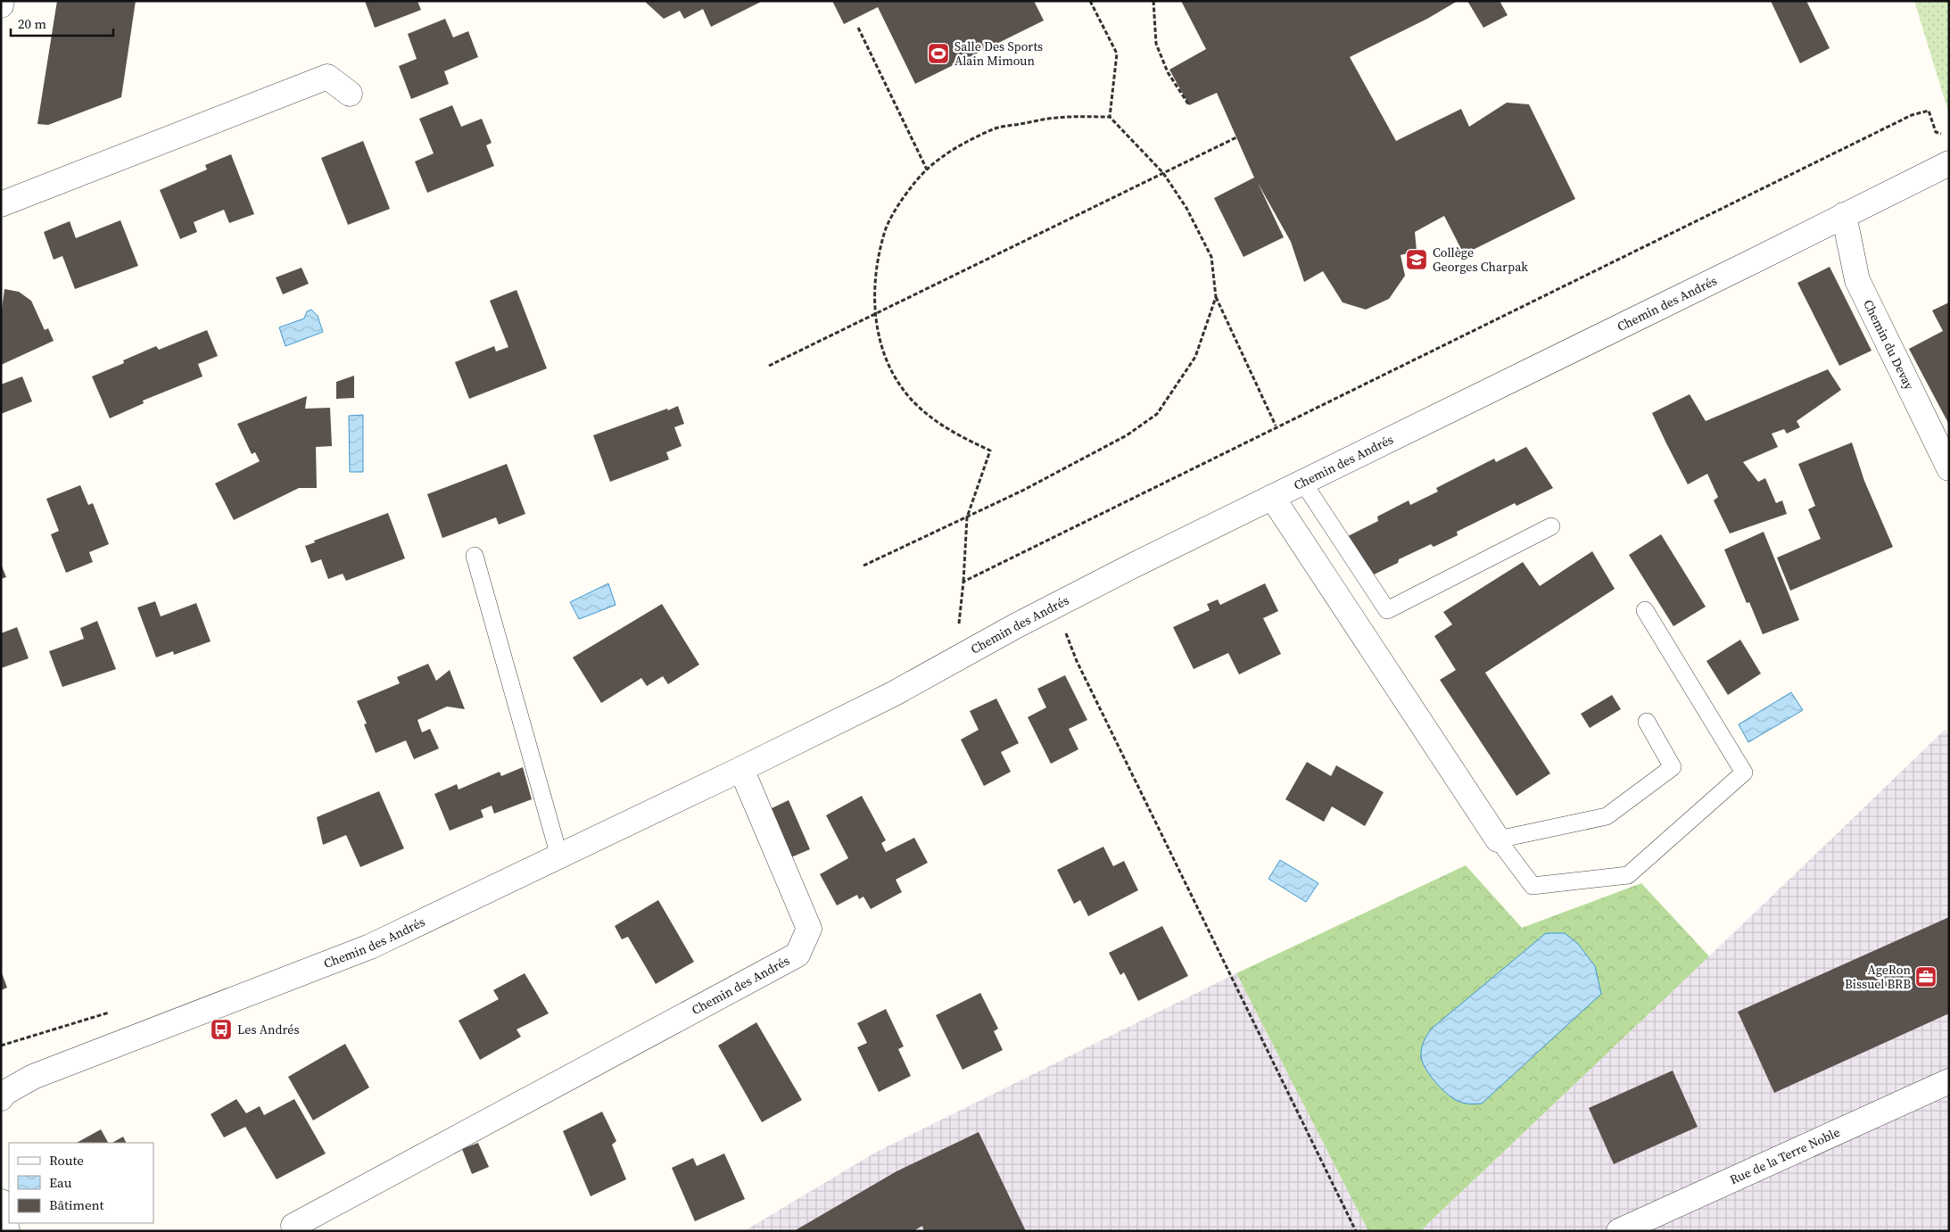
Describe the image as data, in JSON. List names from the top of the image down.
{
  "streets": {
    "street": ["Chemin des Andrés", "Chemin du Devay", "Rue de la Terre Noble"]
  },
  "crossings": [
    ["Chemin des Andrés", "Chemin du Devay"]
  ],
  "places": {
    "sports": ["Salle Des Sports Alain Mimoun"],
    "school or university": ["Collège Georges Charpak"],
    "office": ["AgeRon Bissuel BRB"],
    "bus stop": ["Les Andrés"]
  },
  "legend": ["Route", "Eau", "Bâtiment"],
  "scale_bar": "20 m"
}
